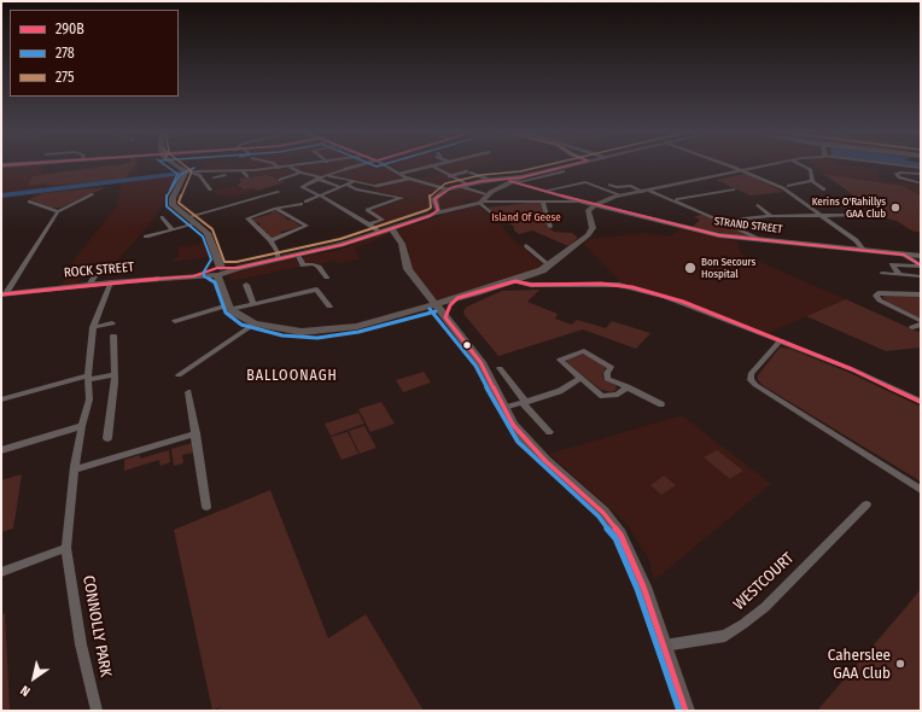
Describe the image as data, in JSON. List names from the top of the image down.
{
  "streets": {
    "main road": ["ROCK STREET"],
    "street": ["STRAND STREET", "WESTCOURT", "CONNOLLY PARK"]
  },
  "crossings": [
    ["ROCK STREET", "CONNOLLY PARK"]
  ],
  "districts": ["BALLOONAGH"],
  "parks": ["Island Of Geese"],
  "places": ["Kerins O'Rahillys GAA Club", "Bon Secours Hospital", "Caherslee GAA Club"],
  "lines": ["transit line 290B", "transit line 278", "transit line 275"],
  "legend": ["290B", "278", "275"],
  "north": "bottom left"
}
